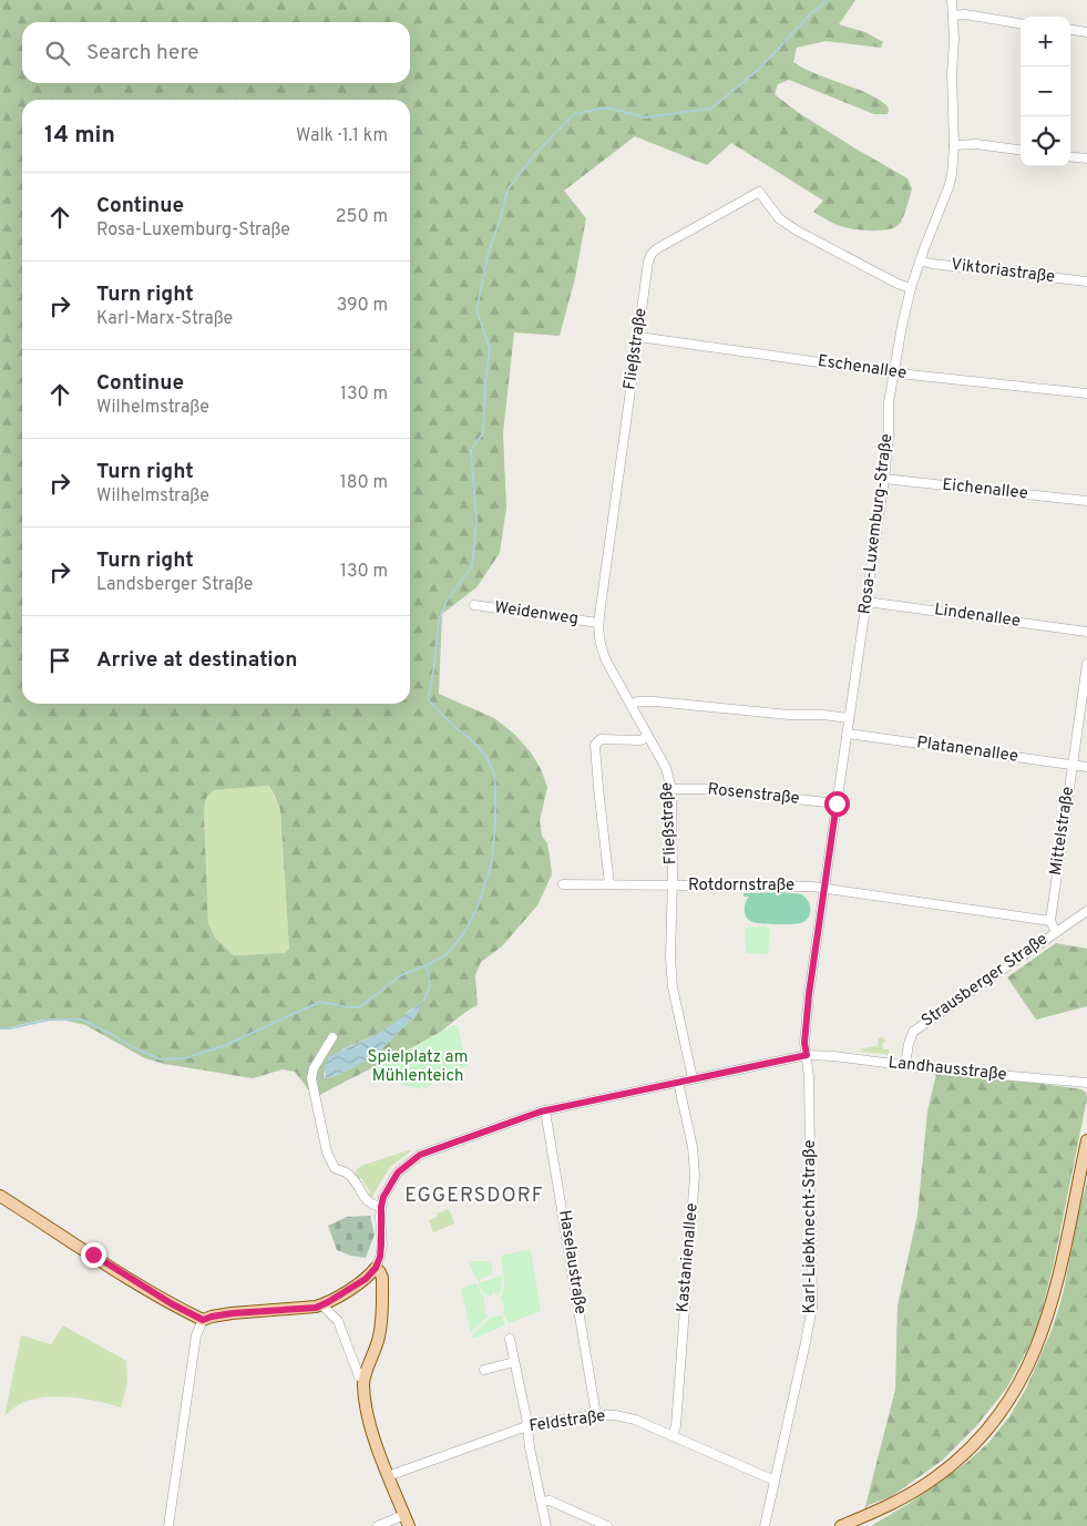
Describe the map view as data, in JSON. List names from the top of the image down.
{
  "streets": {
    "street": [
      "Viktoriastraße",
      "Fließstraße",
      "Eschenallee",
      "Eichenallee",
      "Rosa-Luxemburg-Straße",
      "Weidenweg",
      "Lindenallee",
      "Platanenallee",
      "Rosenstraße",
      "Mittelstraße",
      "Rotdornstraße",
      "Strausberger Straße",
      "Landhausstraße",
      "Karl-Liebknecht-Straße",
      "Kastanienallee",
      "Haselaustraße",
      "Feldstraße"
    ]
  },
  "crossings": [
    ["Viktoriastraße", "Rosa-Luxemburg-Straße"],
    ["Fließstraße", "Eschenallee"],
    ["Fließstraße", "Rosa-Luxemburg-Straße"],
    ["Fließstraße", "Weidenweg"],
    ["Fließstraße", "Rosenstraße"],
    ["Fließstraße", "Rotdornstraße"],
    ["Fließstraße", "Landhausstraße"],
    ["Eschenallee", "Rosa-Luxemburg-Straße"],
    ["Eichenallee", "Rosa-Luxemburg-Straße"],
    ["Rosa-Luxemburg-Straße", "Lindenallee"],
    ["Rosa-Luxemburg-Straße", "Platanenallee"],
    ["Rosa-Luxemburg-Straße", "Rosenstraße"],
    ["Rosa-Luxemburg-Straße", "Rotdornstraße"],
    ["Rosa-Luxemburg-Straße", "Landhausstraße"],
    ["Rosa-Luxemburg-Straße", "Karl-Liebknecht-Straße"],
    ["Platanenallee", "Mittelstraße"],
    ["Mittelstraße", "Rotdornstraße"],
    ["Strausberger Straße", "Landhausstraße"],
    ["Landhausstraße", "Karl-Liebknecht-Straße"],
    ["Landhausstraße", "Kastanienallee"],
    ["Landhausstraße", "Haselaustraße"],
    ["Karl-Liebknecht-Straße", "Feldstraße"],
    ["Kastanienallee", "Feldstraße"],
    ["Haselaustraße", "Feldstraße"]
  ],
  "districts": ["EGGERSDORF"],
  "parks": ["Spielplatz am Mühlenteich"],
  "page": {
    "map_buttons": ["+", "−"],
    "search": "Search here",
    "heading": ["14 min", "Walk · 1.1 km"],
    "list": [
      ["Continue", "Rosa-Luxemburg-Straße", "250 m"],
      ["Turn right", "Karl-Marx-Straße", "390 m"],
      ["Continue", "Wilhelmstraße", "130 m"],
      ["Turn right", "Wilhelmstraße", "180 m"],
      ["Turn right", "Landsberger Straße", "130 m"],
      "Arrive at destination"
    ]
  }
}
